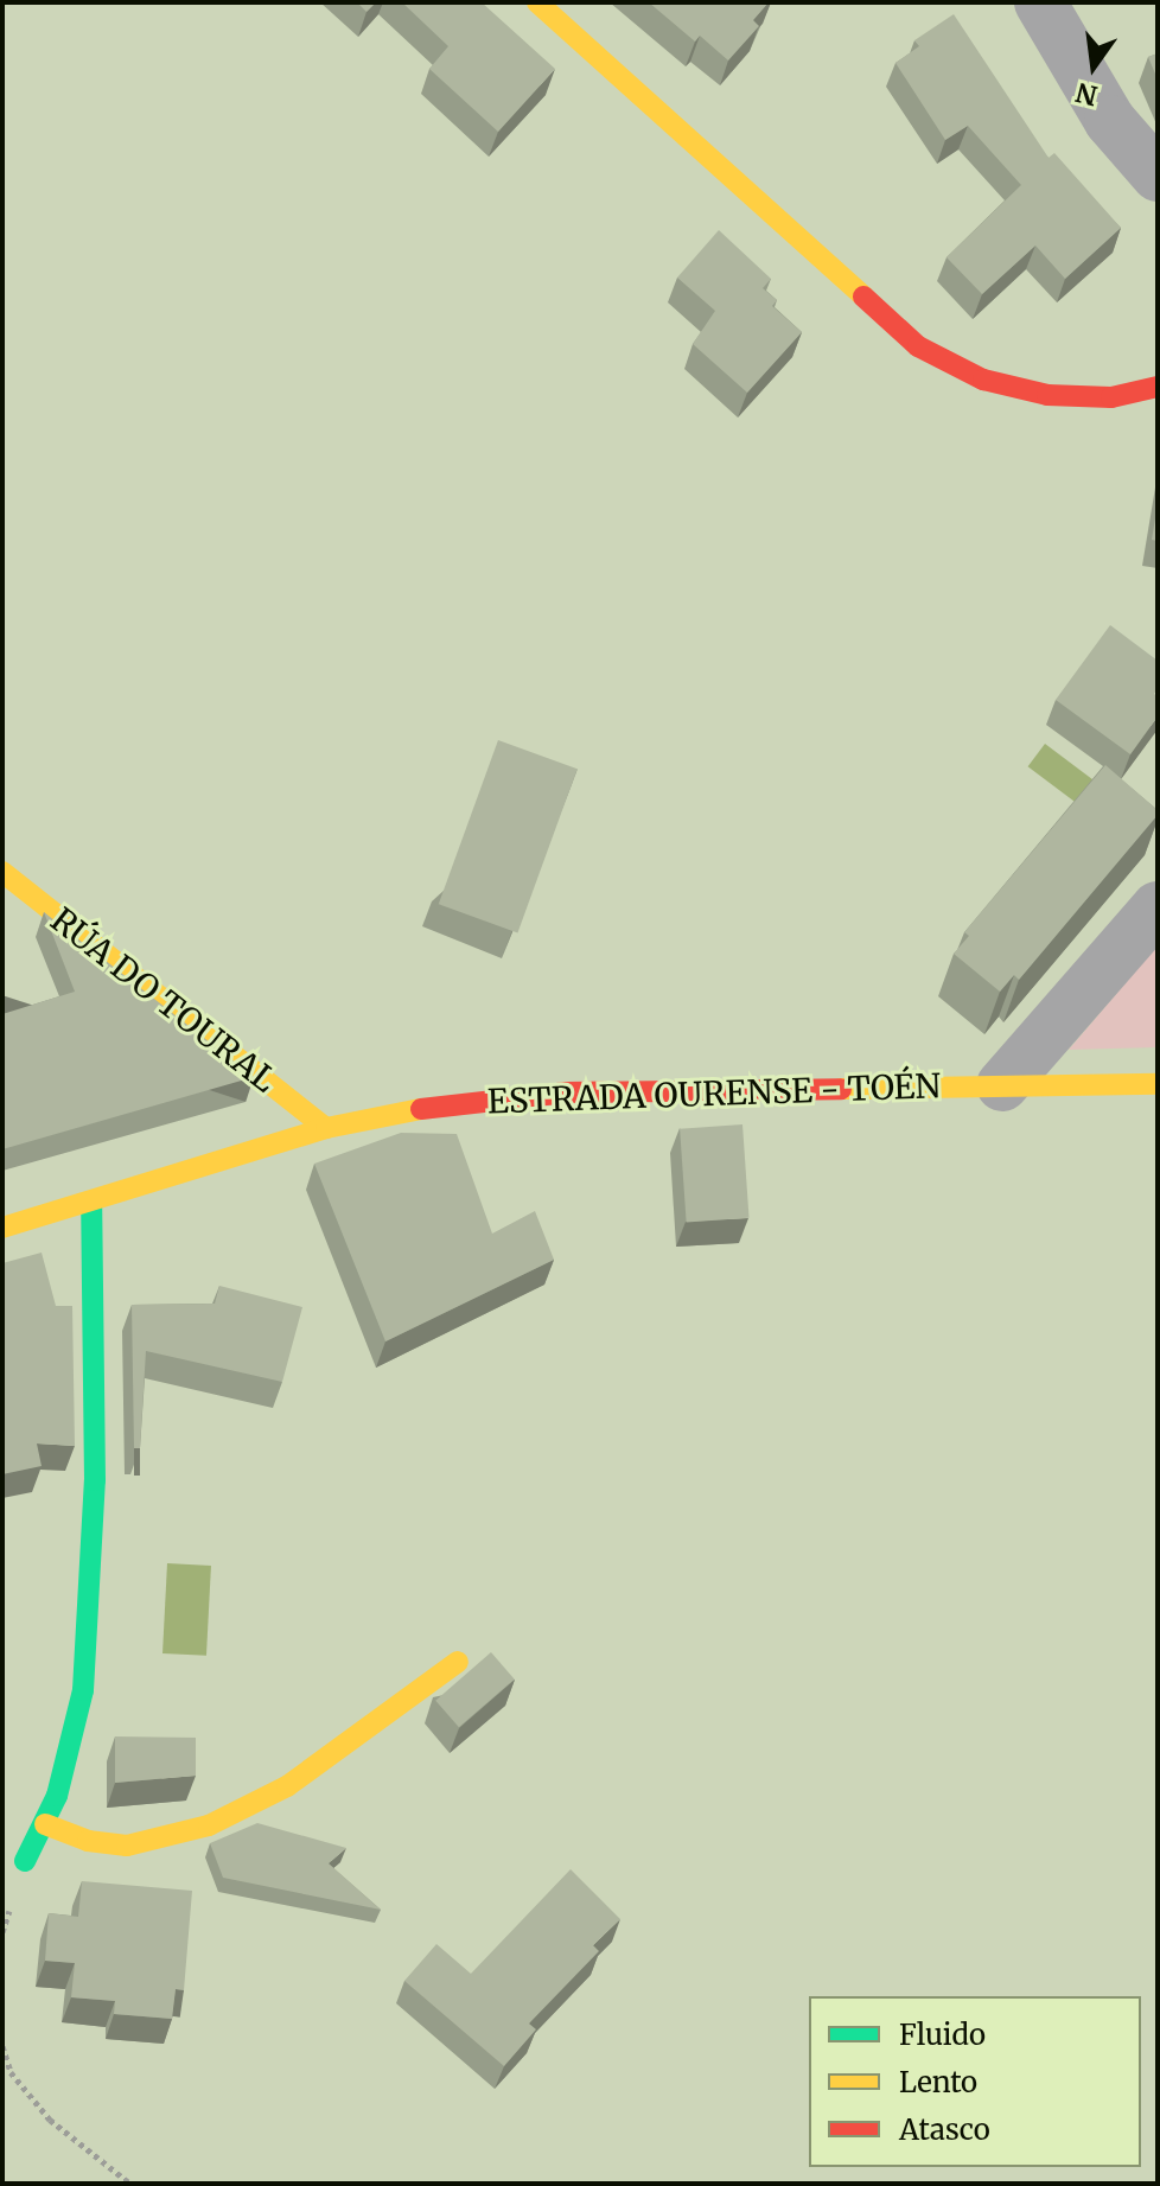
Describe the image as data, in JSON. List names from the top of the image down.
{
  "streets": {
    "street": ["RÚA DO TOURAL", "ESTRADA OURENSE - TOÉN"]
  },
  "crossings": [
    ["RÚA DO TOURAL", "ESTRADA OURENSE - TOÉN"]
  ],
  "legend": ["Fluido", "Lento", "Atasco"],
  "north": "bottom"
}
